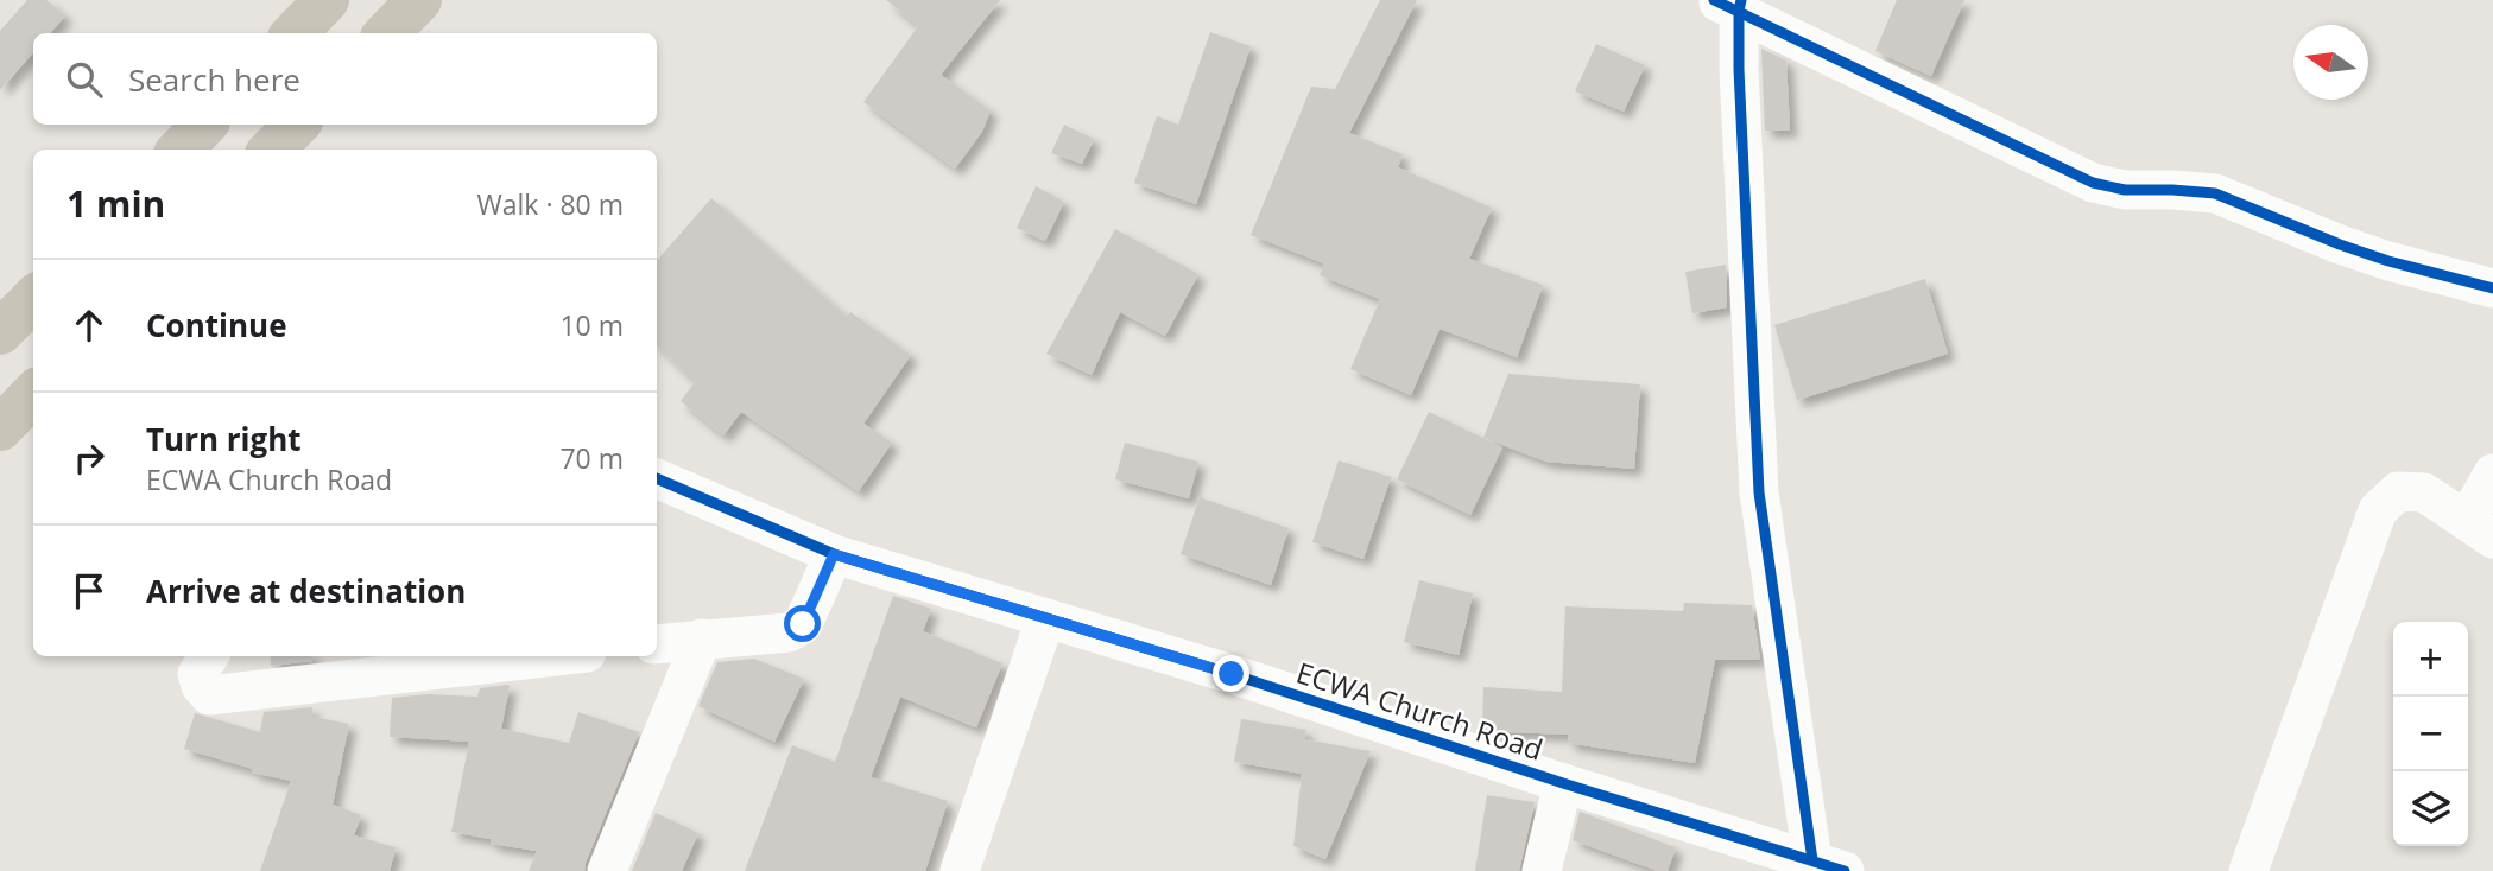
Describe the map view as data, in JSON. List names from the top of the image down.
{
  "streets": {
    "street": ["ECWA Church Road"]
  },
  "north": "left",
  "page": {
    "search": "Search here",
    "heading": ["1 min", "Walk · 80 m"],
    "list": [
      ["Continue", "10 m"],
      ["Turn right", "ECWA Church Road", "70 m"],
      "Arrive at destination"
    ],
    "map_buttons": ["+", "−"]
  }
}
